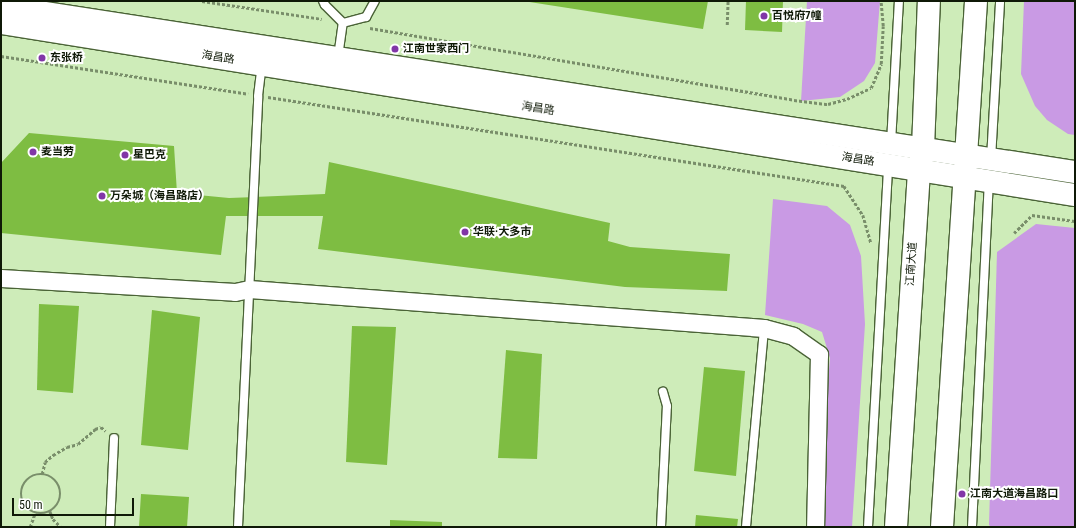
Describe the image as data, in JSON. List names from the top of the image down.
{
  "streets": {
    "main road": ["海昌路", "江南大道"]
  },
  "crossings": [
    ["海昌路", "江南大道"]
  ],
  "places": [
    "百悦府7幢",
    "江南世家西门",
    "东张桥",
    "麦当劳",
    "星巴克",
    "万朵城（海昌路店）",
    "华联·大多市",
    "江南大道海昌路口"
  ],
  "scale_bar": "50 m"
}
